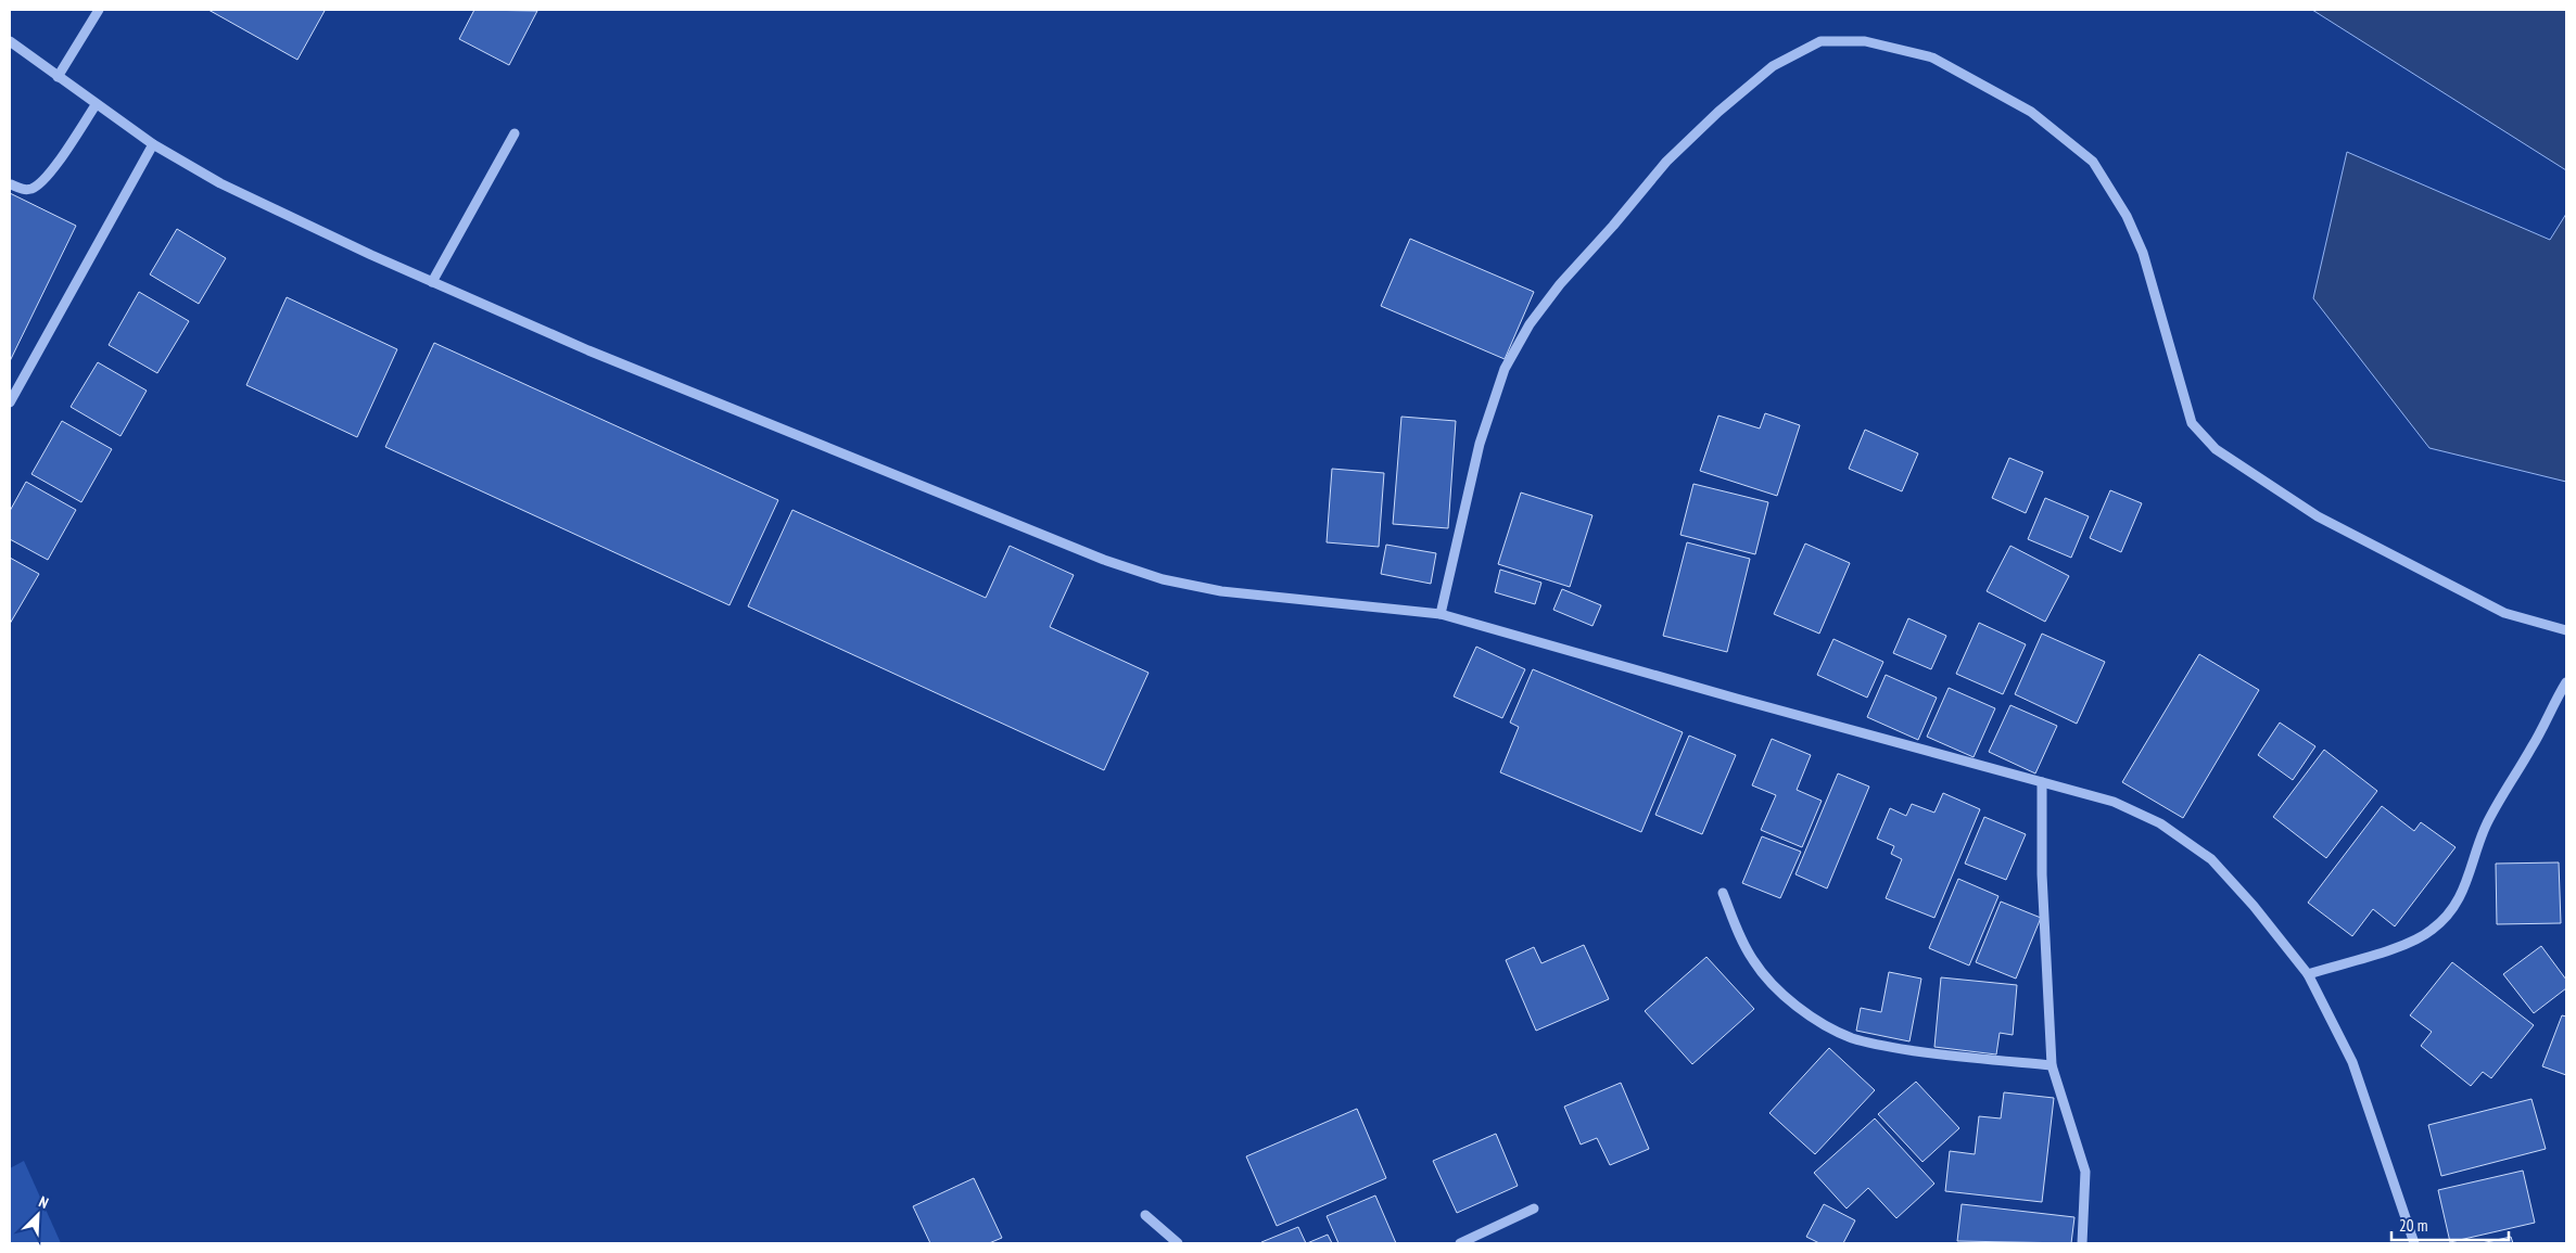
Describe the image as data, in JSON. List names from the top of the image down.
{
  "scale_bar": "20 m",
  "north": "top right"
}
